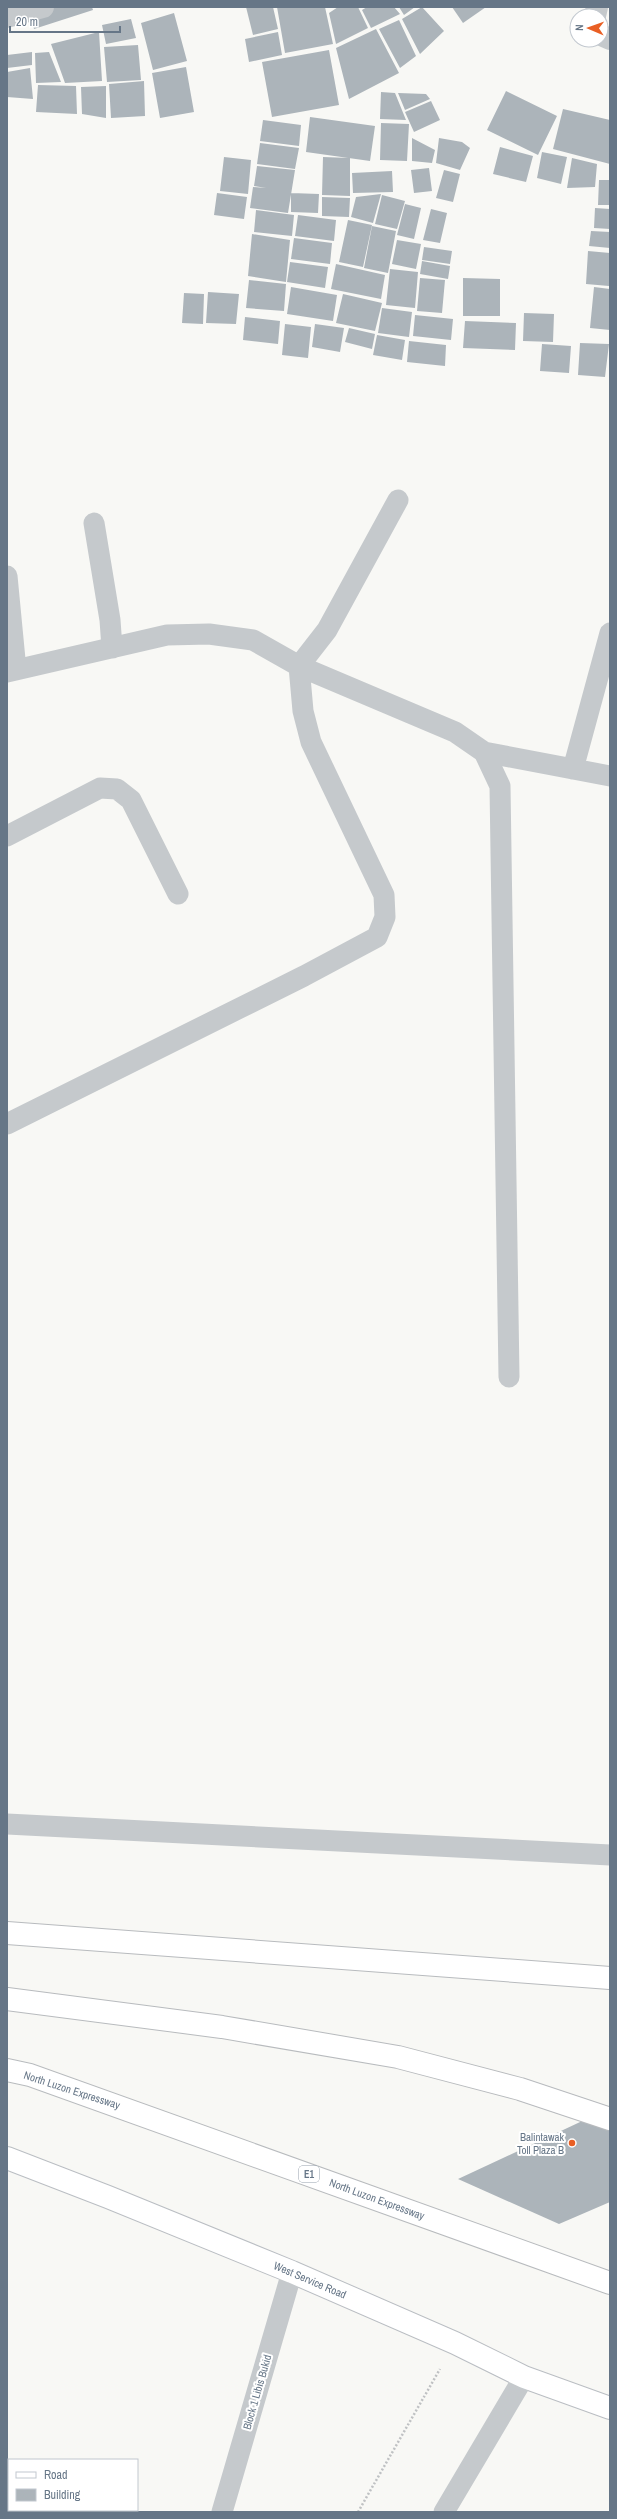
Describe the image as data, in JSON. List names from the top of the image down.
{
  "streets": {
    "main road": ["North Luzon Expressway", "E1", "West Service Road"],
    "lane": ["Block 1 Libis Bukid"]
  },
  "crossings": [
    ["West Service Road", "Block 1 Libis Bukid"]
  ],
  "places": ["Balintawak Toll Plaza B"],
  "legend": ["Road", "Building"],
  "scale_bar": "20 m",
  "north": "left"
}
